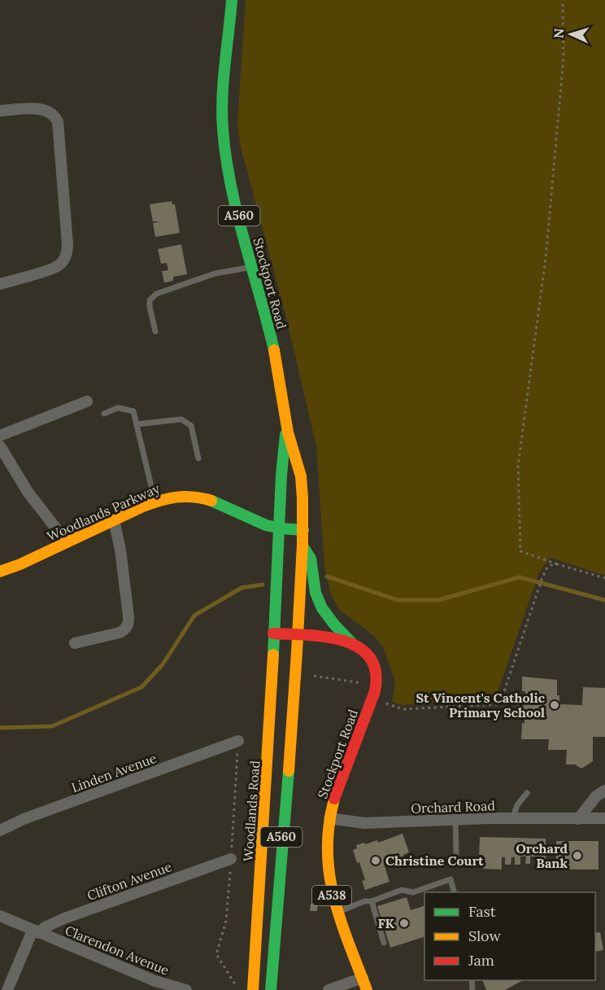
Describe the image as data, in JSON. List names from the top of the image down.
{
  "streets": {
    "main road": [
      "A560",
      "Stockport Road",
      "Woodlands Parkway",
      "Woodlands Road",
      "A538"
    ],
    "street": [
      "Linden Avenue",
      "Orchard Road",
      "Clifton Avenue",
      "Clarendon Avenue"
    ]
  },
  "crossings": [
    ["A560", "Stockport Road"],
    ["Stockport Road", "Woodlands Parkway"],
    ["Stockport Road", "Orchard Road"],
    ["Stockport Road", "Woodlands Road"],
    ["Clifton Avenue", "Clarendon Avenue"]
  ],
  "places": [
    "St Vincent's Catholic Primary School",
    "Orchard Bank",
    "Christine Court",
    "FK"
  ],
  "legend": ["Fast", "Slow", "Jam"],
  "north": "left"
}
